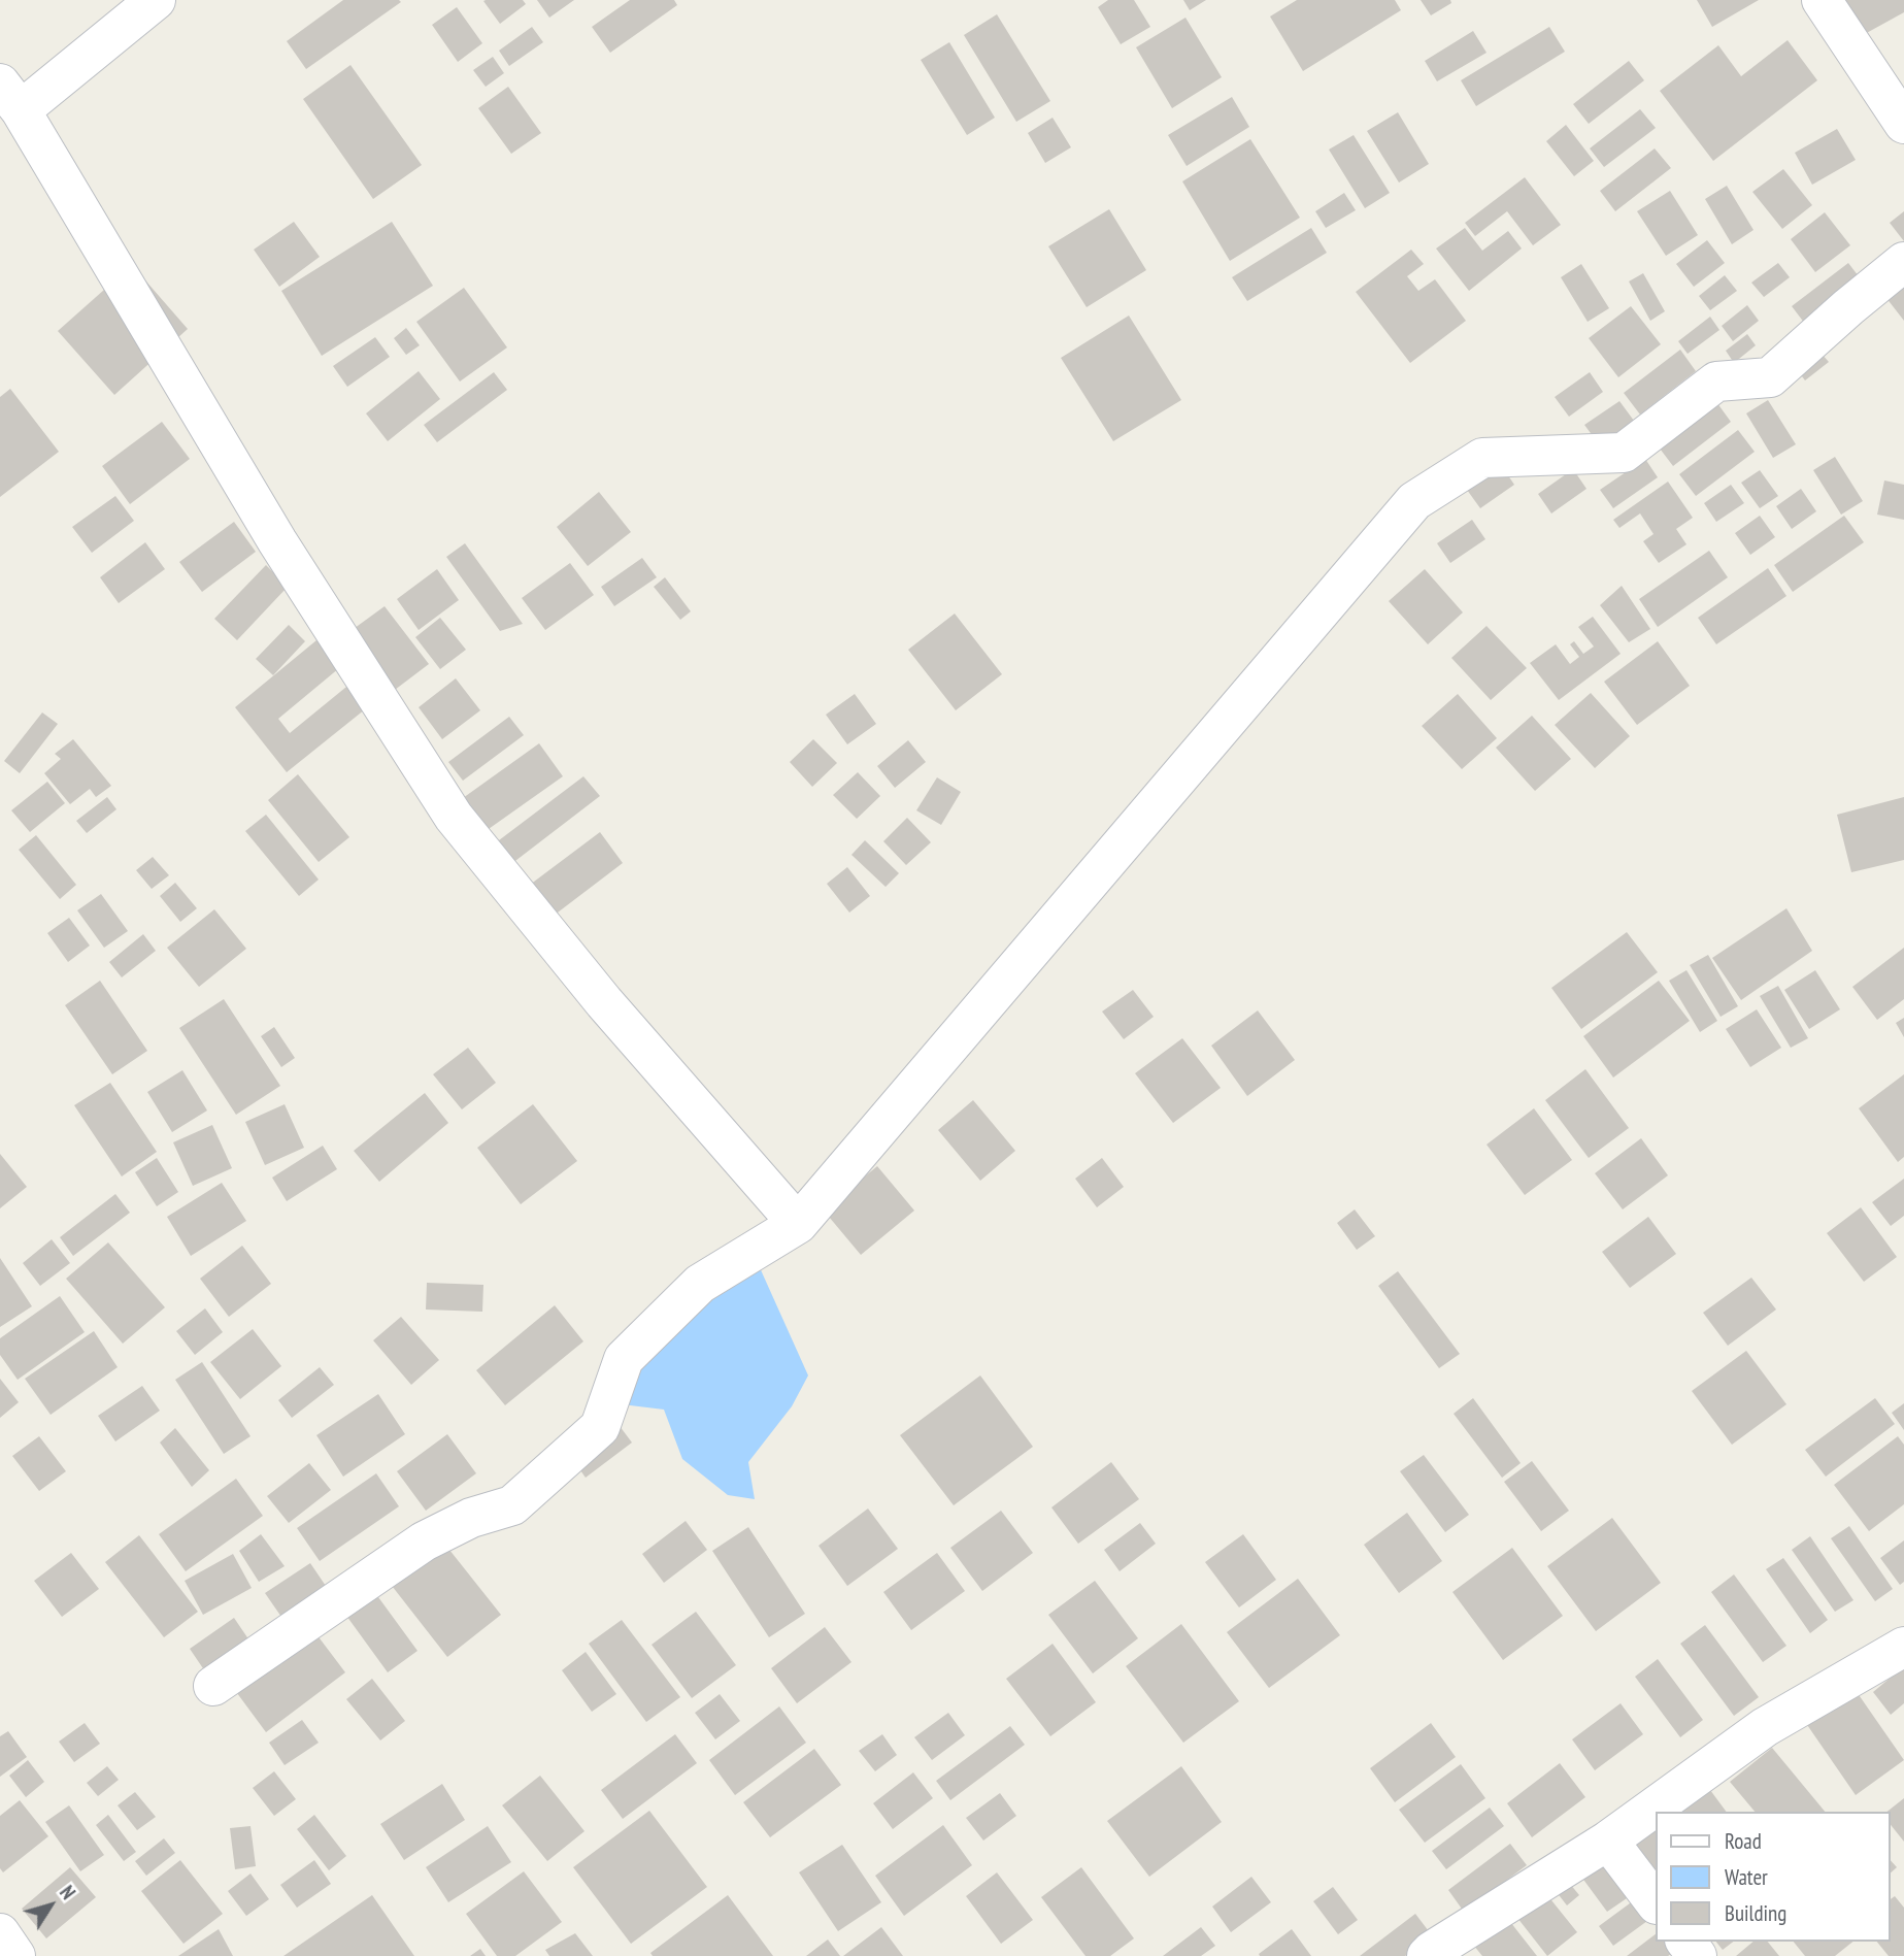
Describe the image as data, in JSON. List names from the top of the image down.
{
  "legend": ["Road", "Water", "Building"],
  "north": "top right"
}
